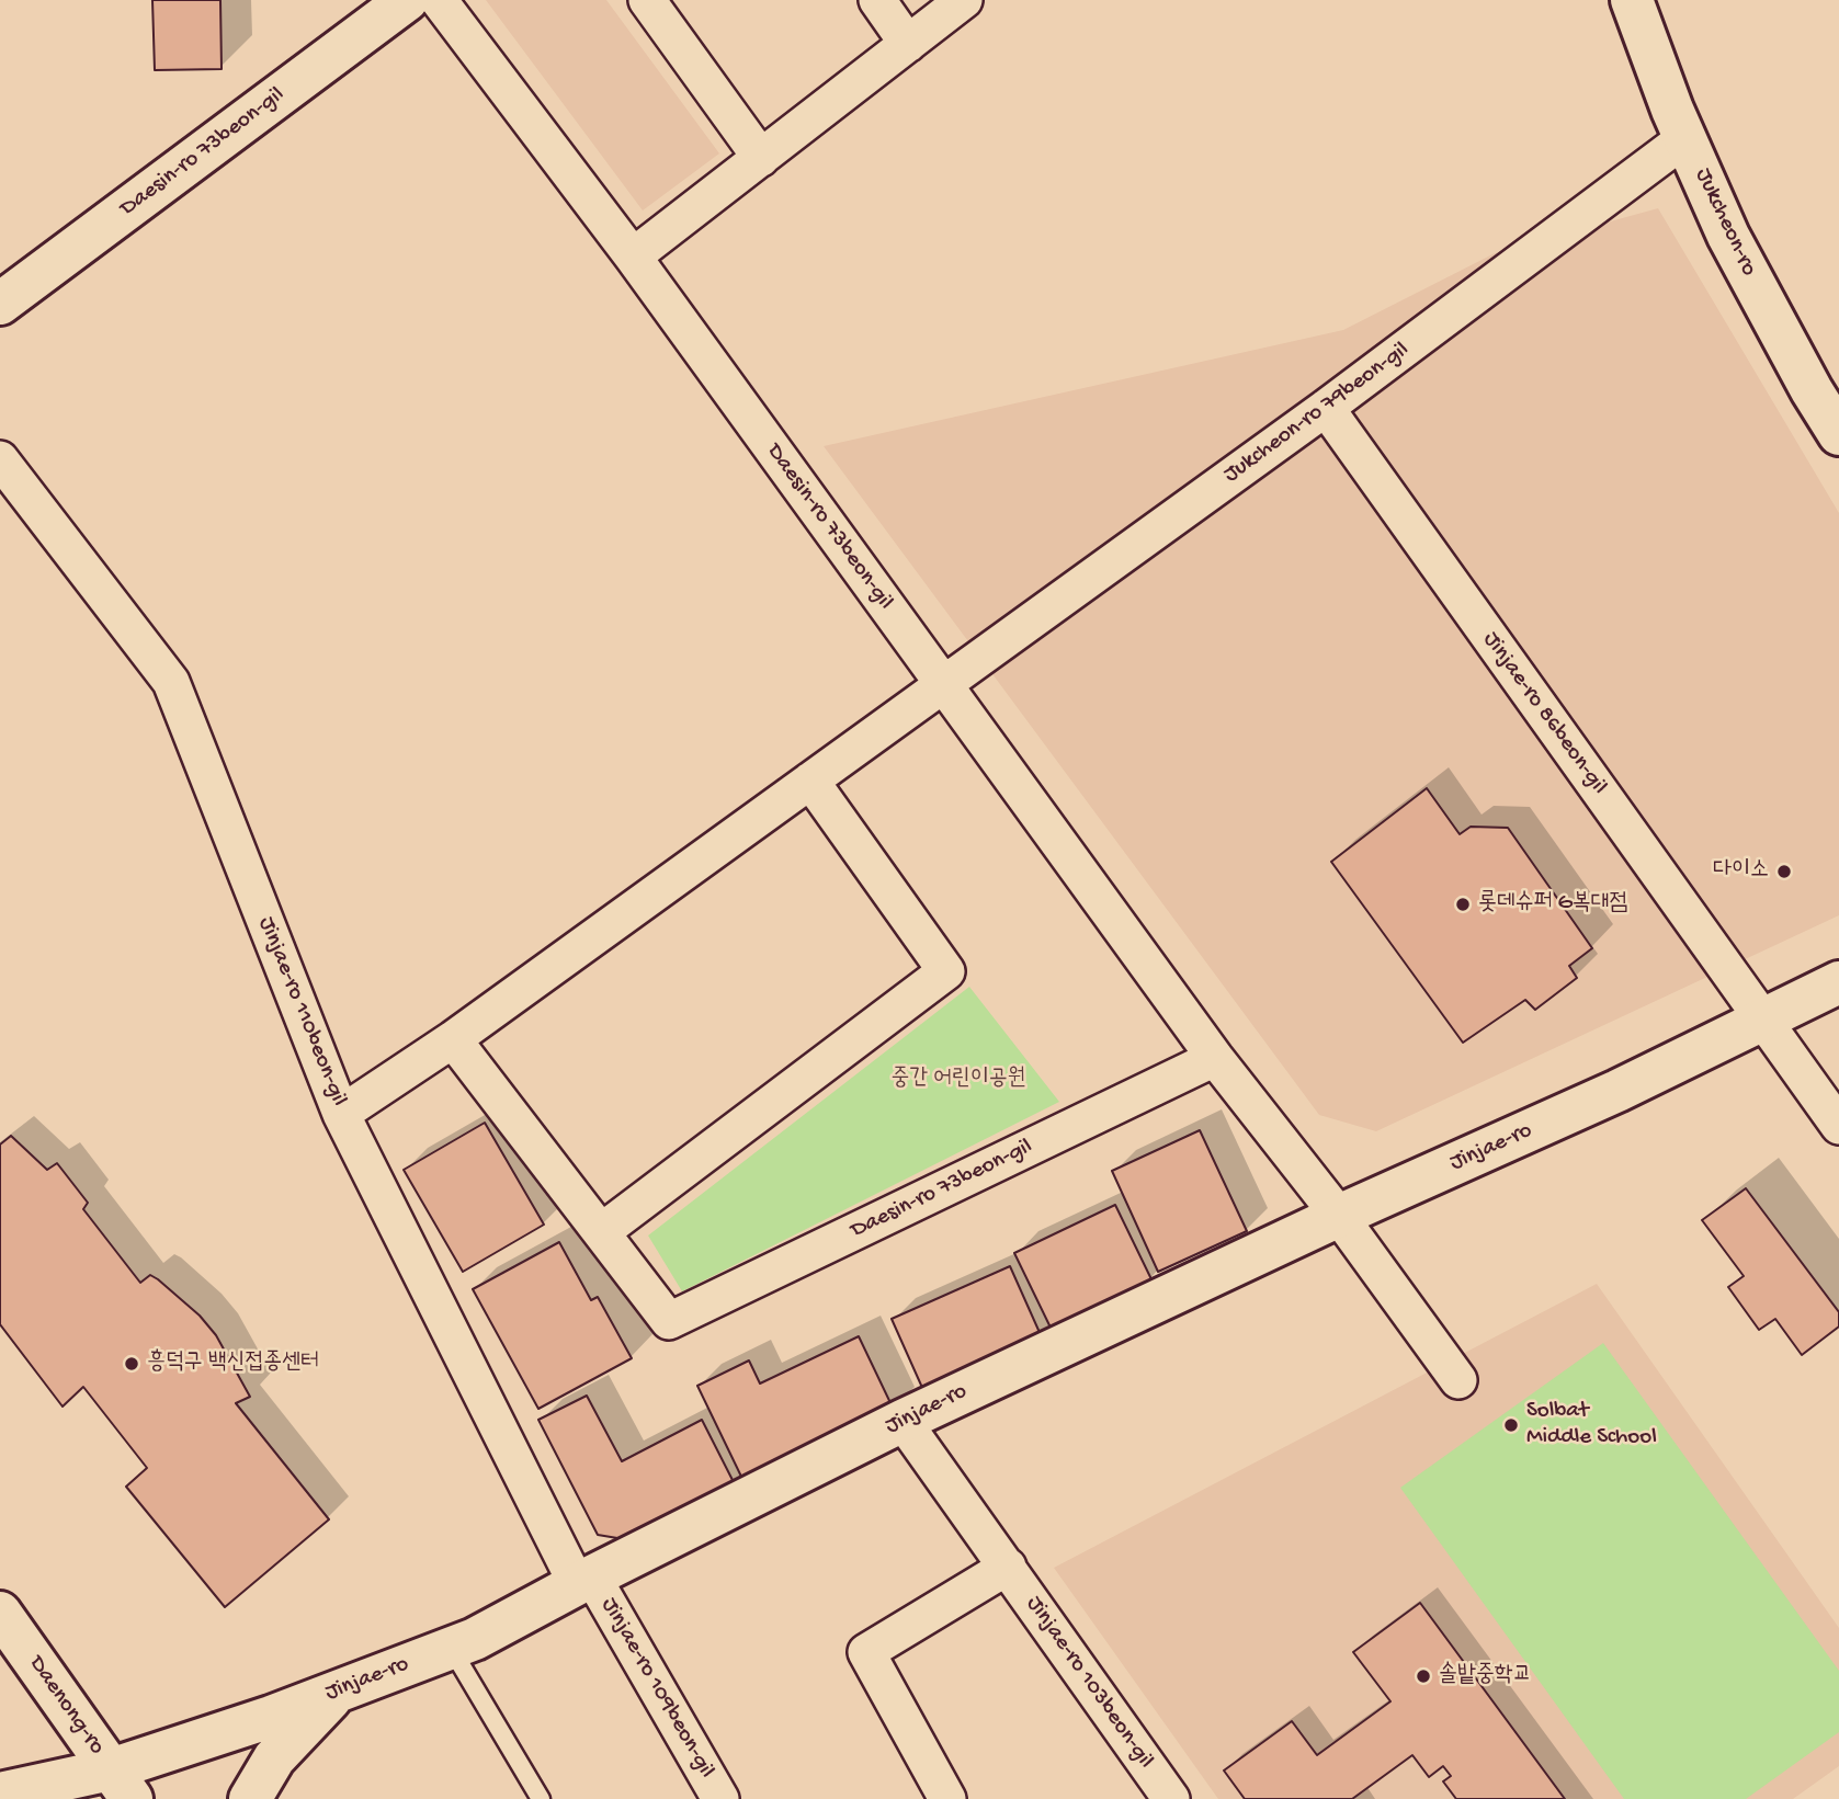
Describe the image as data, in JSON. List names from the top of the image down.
{
  "streets": {
    "street": [
      "Daesin-ro 73beon-gil",
      "Jukcheon-ro",
      "Jukcheon-ro 79beon-gil",
      "Jinjae-ro 86beon-gil",
      "Jinjae-ro 110beon-gil",
      "Jinjae-ro",
      "Jinjae-ro 103beon-gil",
      "Jinjae-ro 109beon-gil",
      "Daenong-ro"
    ]
  },
  "crossings": [
    ["Daesin-ro 73beon-gil", "Jukcheon-ro 79beon-gil"],
    ["Daesin-ro 73beon-gil", "Jinjae-ro"],
    ["Jukcheon-ro", "Jukcheon-ro 79beon-gil"],
    ["Jukcheon-ro 79beon-gil", "Jinjae-ro 86beon-gil"],
    ["Jinjae-ro 86beon-gil", "Jinjae-ro"],
    ["Jinjae-ro 110beon-gil", "Jinjae-ro"],
    ["Jinjae-ro 110beon-gil", "Jinjae-ro 109beon-gil"],
    ["Jinjae-ro", "Jinjae-ro 103beon-gil"],
    ["Jinjae-ro", "Jinjae-ro 109beon-gil"],
    ["Jinjae-ro", "Daenong-ro"]
  ],
  "parks": ["중간 어린이공원"],
  "places": [
    "다이소",
    "롯데슈퍼 G복대점",
    "흥덕구 백신접종센터",
    "Solbat Middle School",
    "솔밭중학교"
  ]
}
